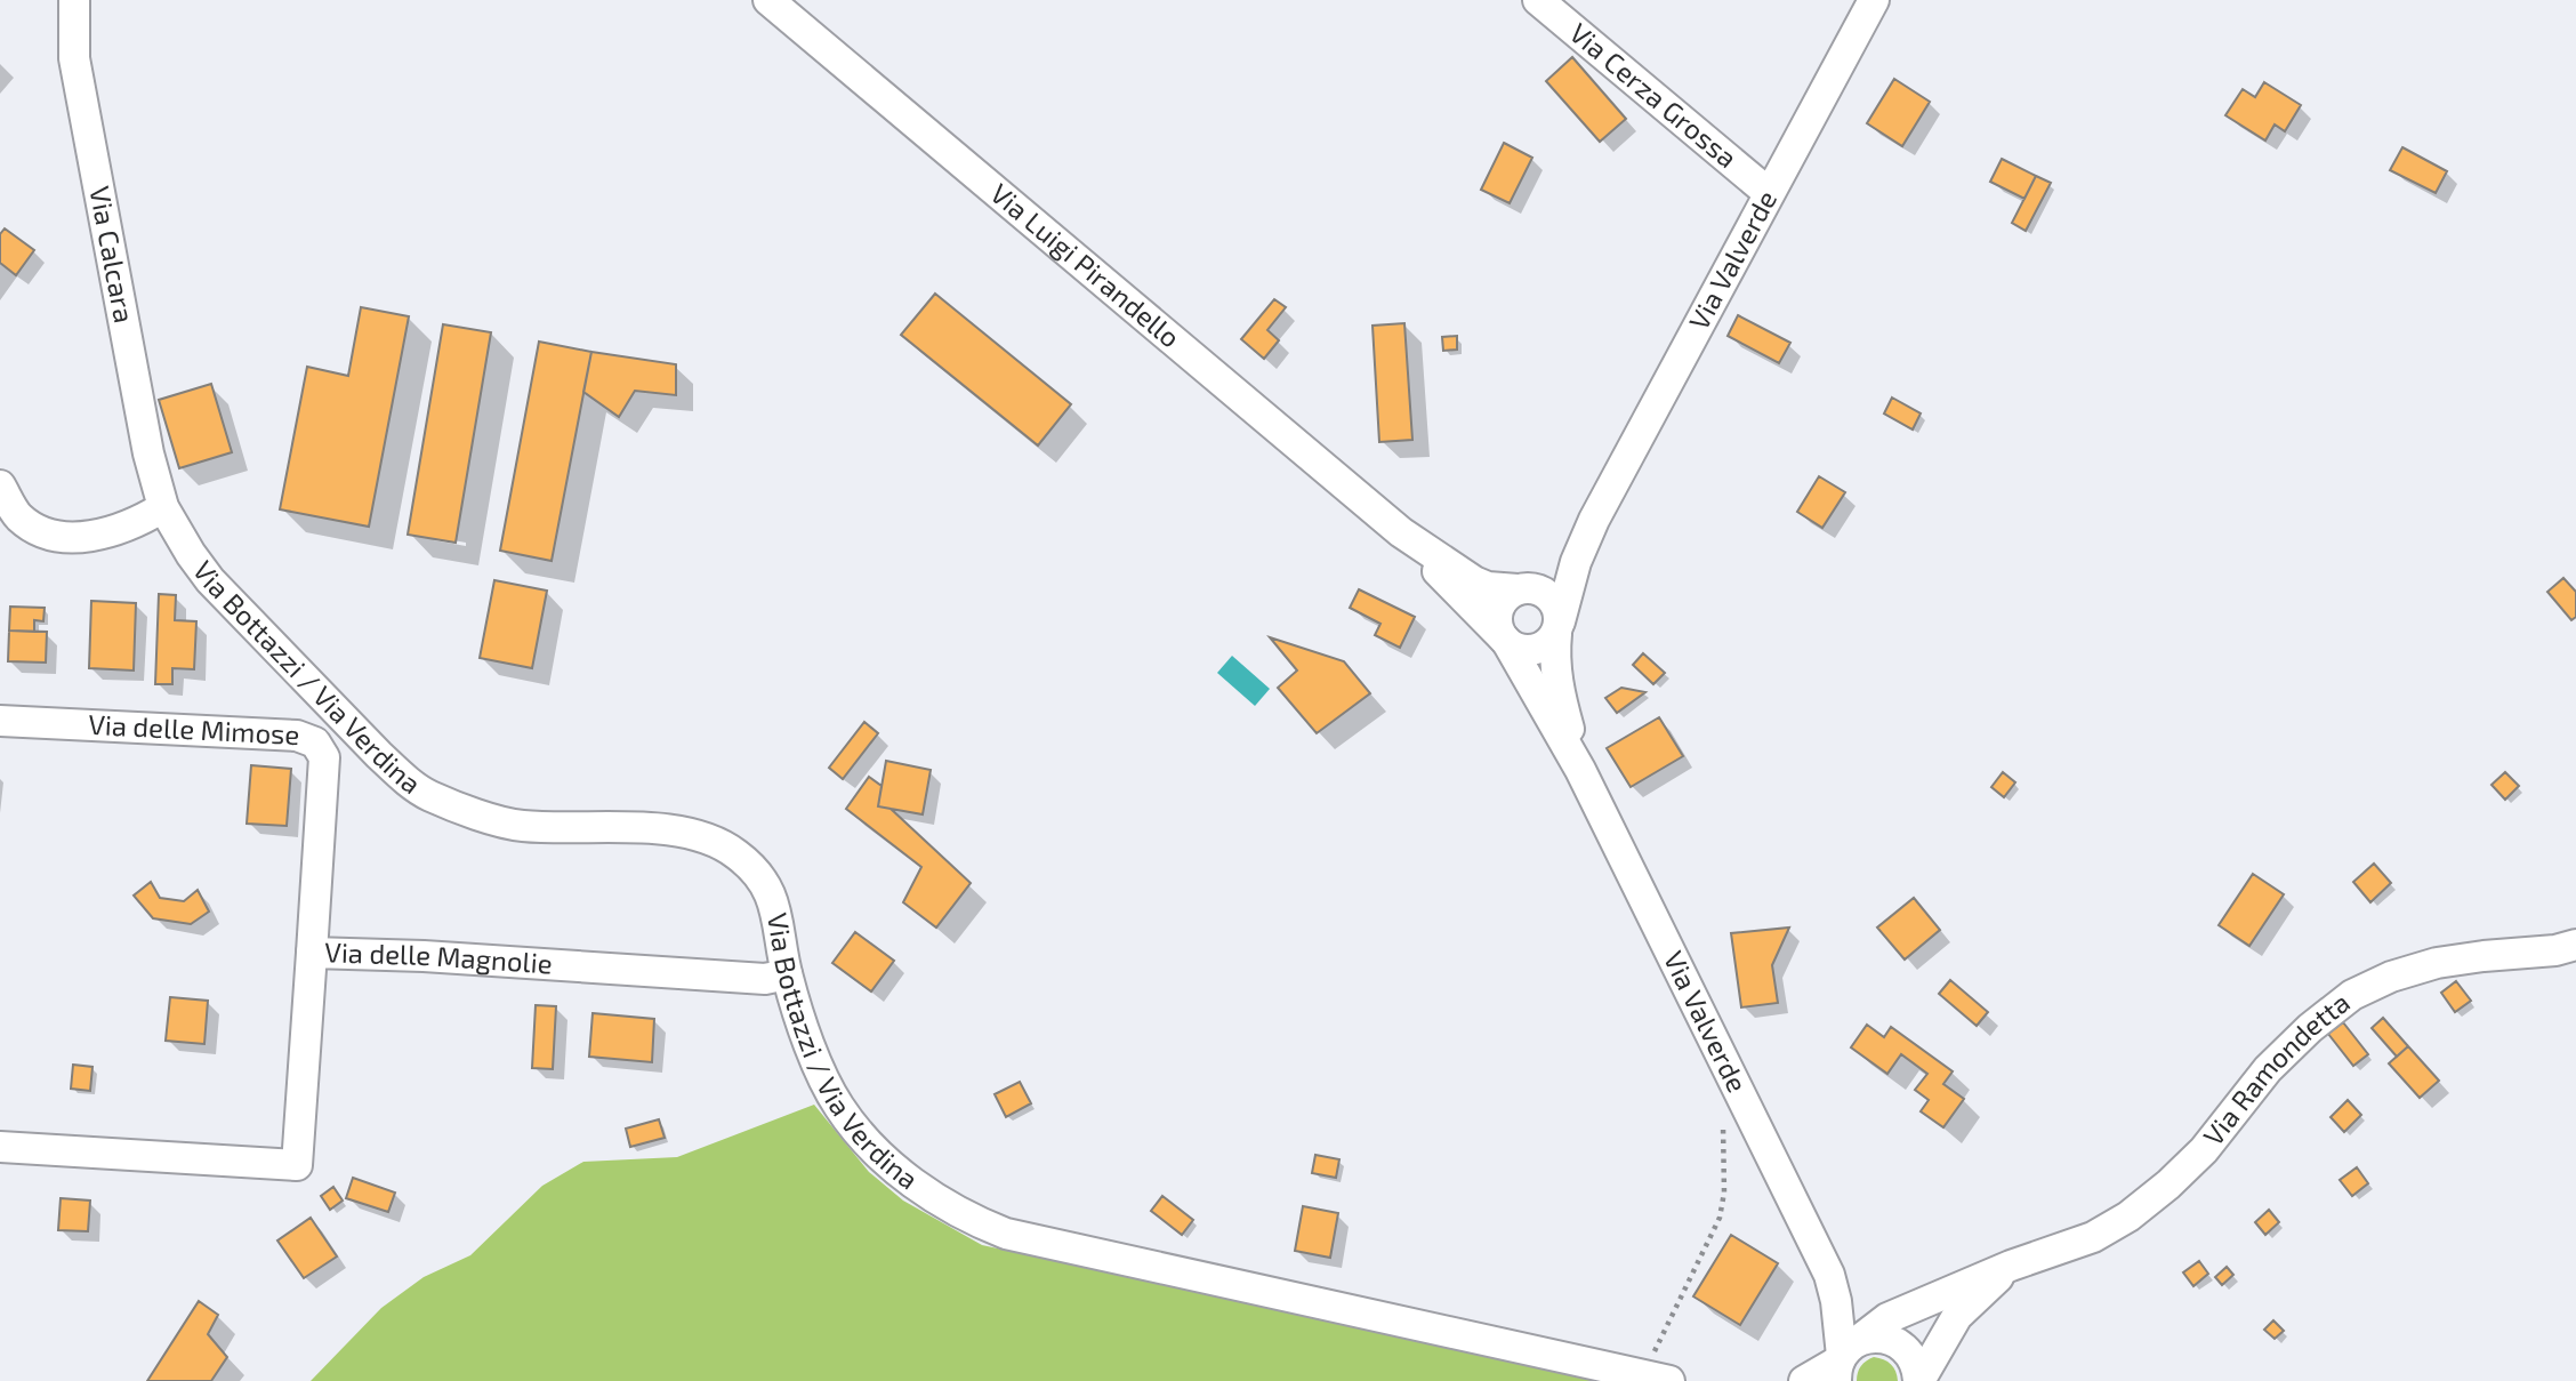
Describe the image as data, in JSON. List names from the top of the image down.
{
  "streets": {
    "street": [
      "Via Cerza Grossa",
      "Via Calcara",
      "Via Valverde",
      "Via Luigi Pirandello",
      "Via Bottazzi / Via Verdina",
      "Via delle Mimose",
      "Via delle Magnolie",
      "Via Ramondetta"
    ]
  },
  "crossings": [
    ["Via Cerza Grossa", "Via Valverde"],
    ["Via Calcara", "Via Bottazzi / Via Verdina"],
    ["Via Bottazzi / Via Verdina", "Via delle Magnolie"],
    ["Via delle Mimose", "Via delle Magnolie"]
  ]
}
